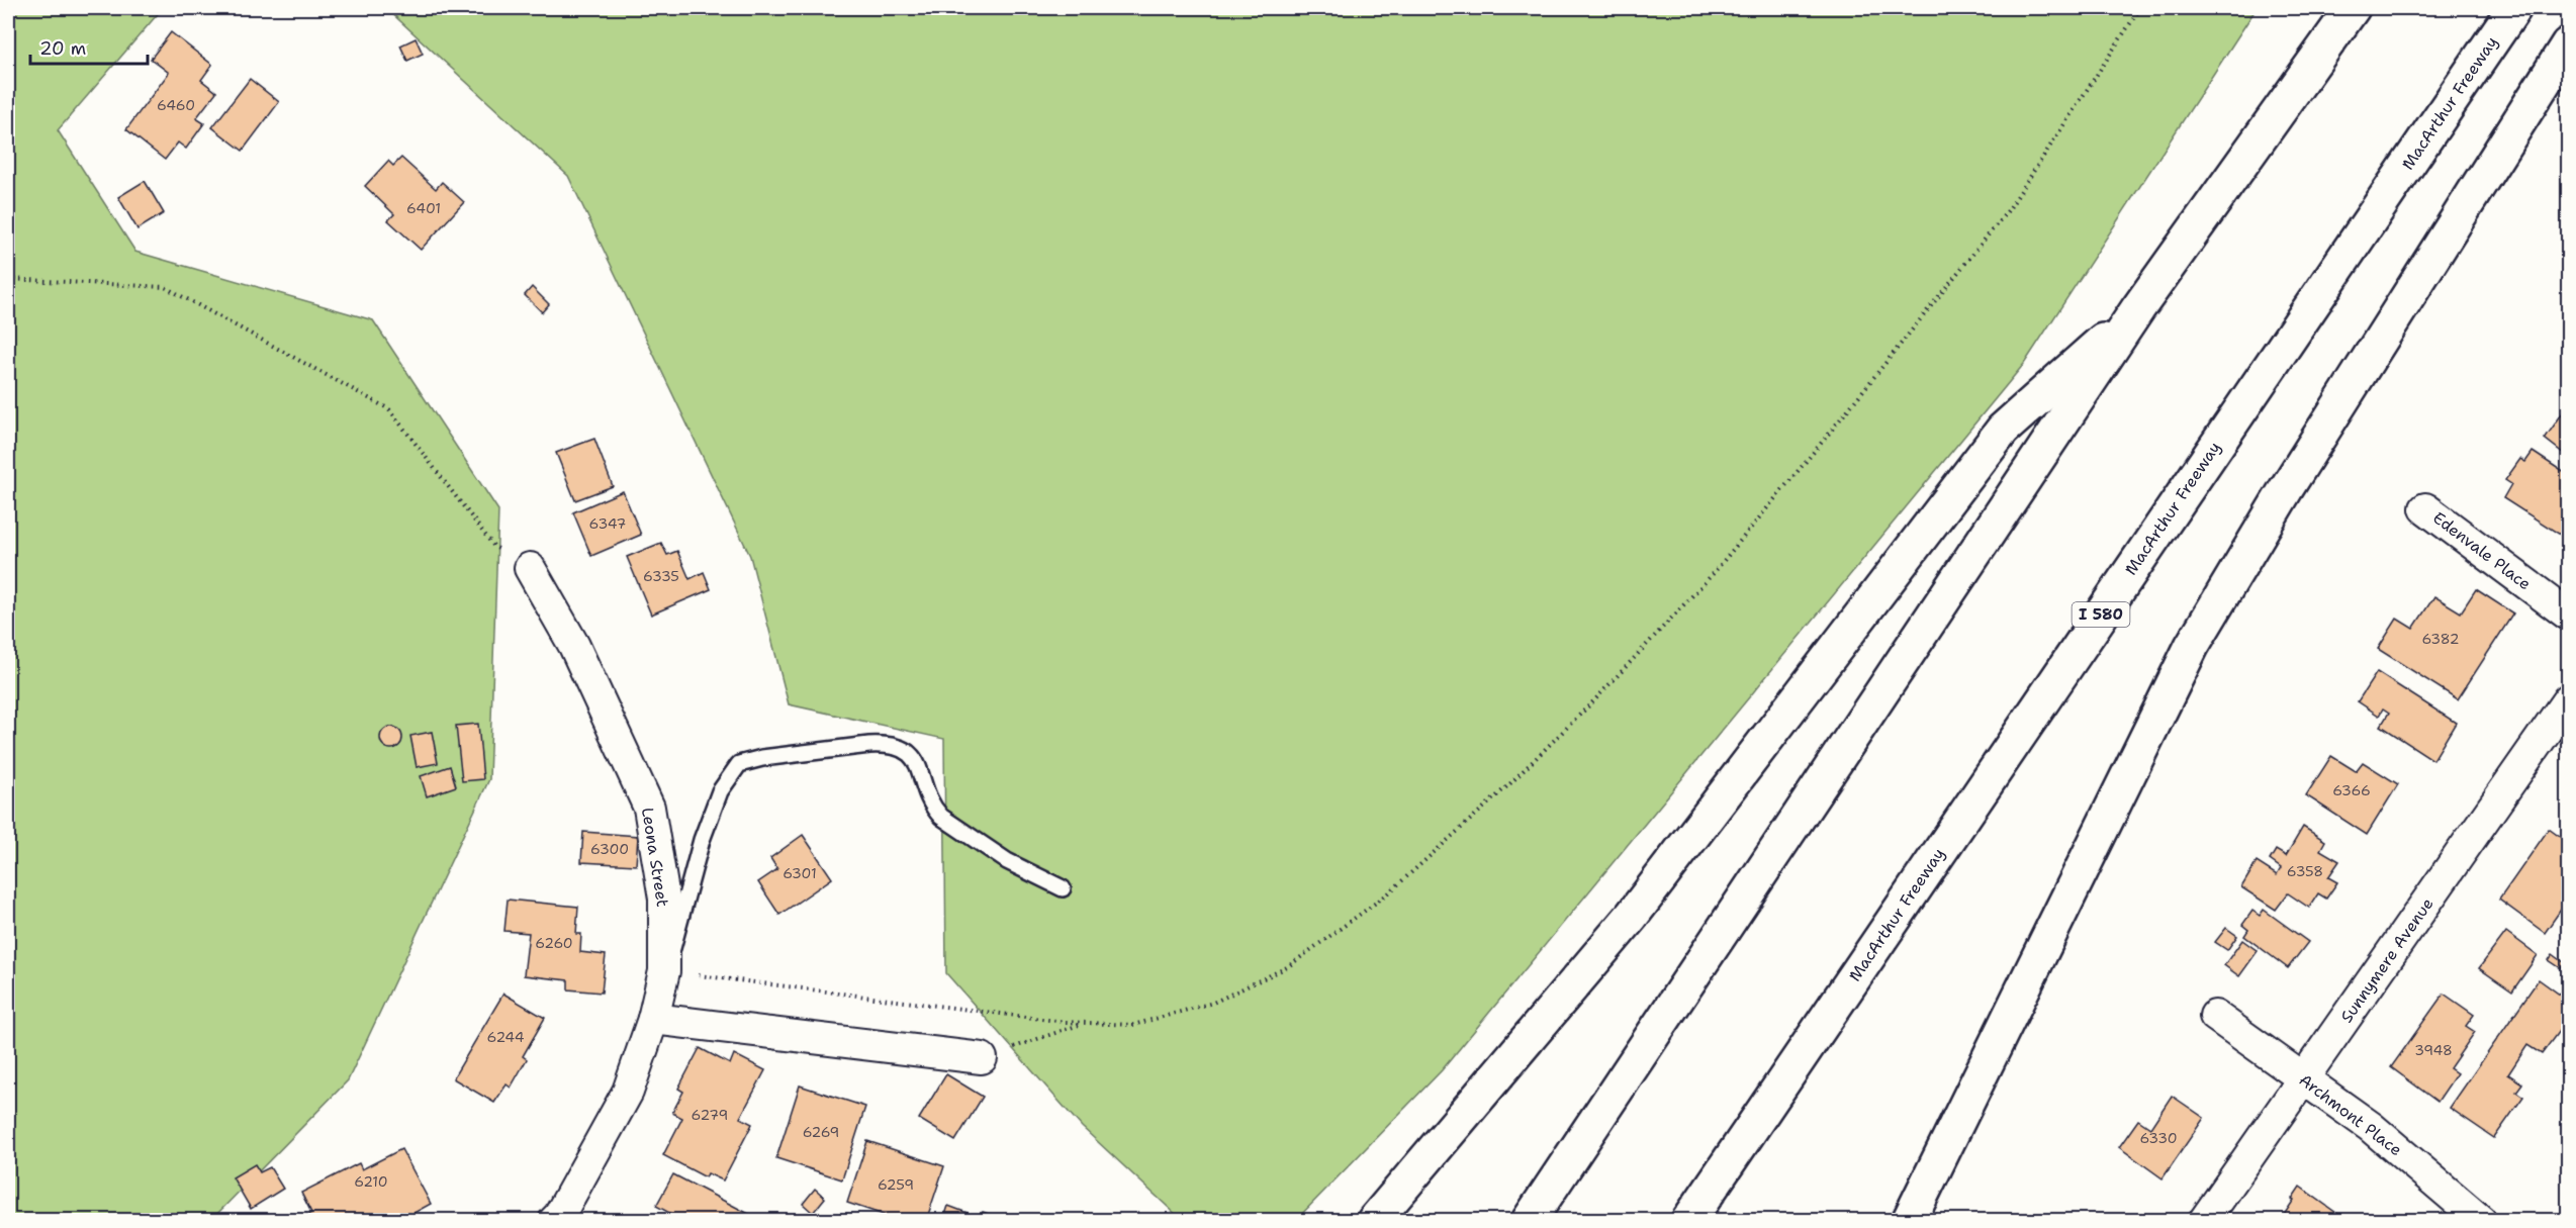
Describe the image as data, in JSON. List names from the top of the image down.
{
  "streets": {
    "highway": ["MacArthur Freeway", "I 580"],
    "street": [
      "Edenvale Place",
      "Leona Street",
      "Sunnymere Avenue",
      "Archmont Place"
    ]
  },
  "crossings": [
    ["Sunnymere Avenue", "Archmont Place"]
  ],
  "house_numbers": [
    "6460",
    "6401",
    "6347",
    "6335",
    "6382",
    "6366",
    "6300",
    "6358",
    "6301",
    "6260",
    "6244",
    "3948",
    "6279",
    "6269",
    "6330",
    "6210",
    "6259"
  ],
  "scale_bar": "20 m"
}
